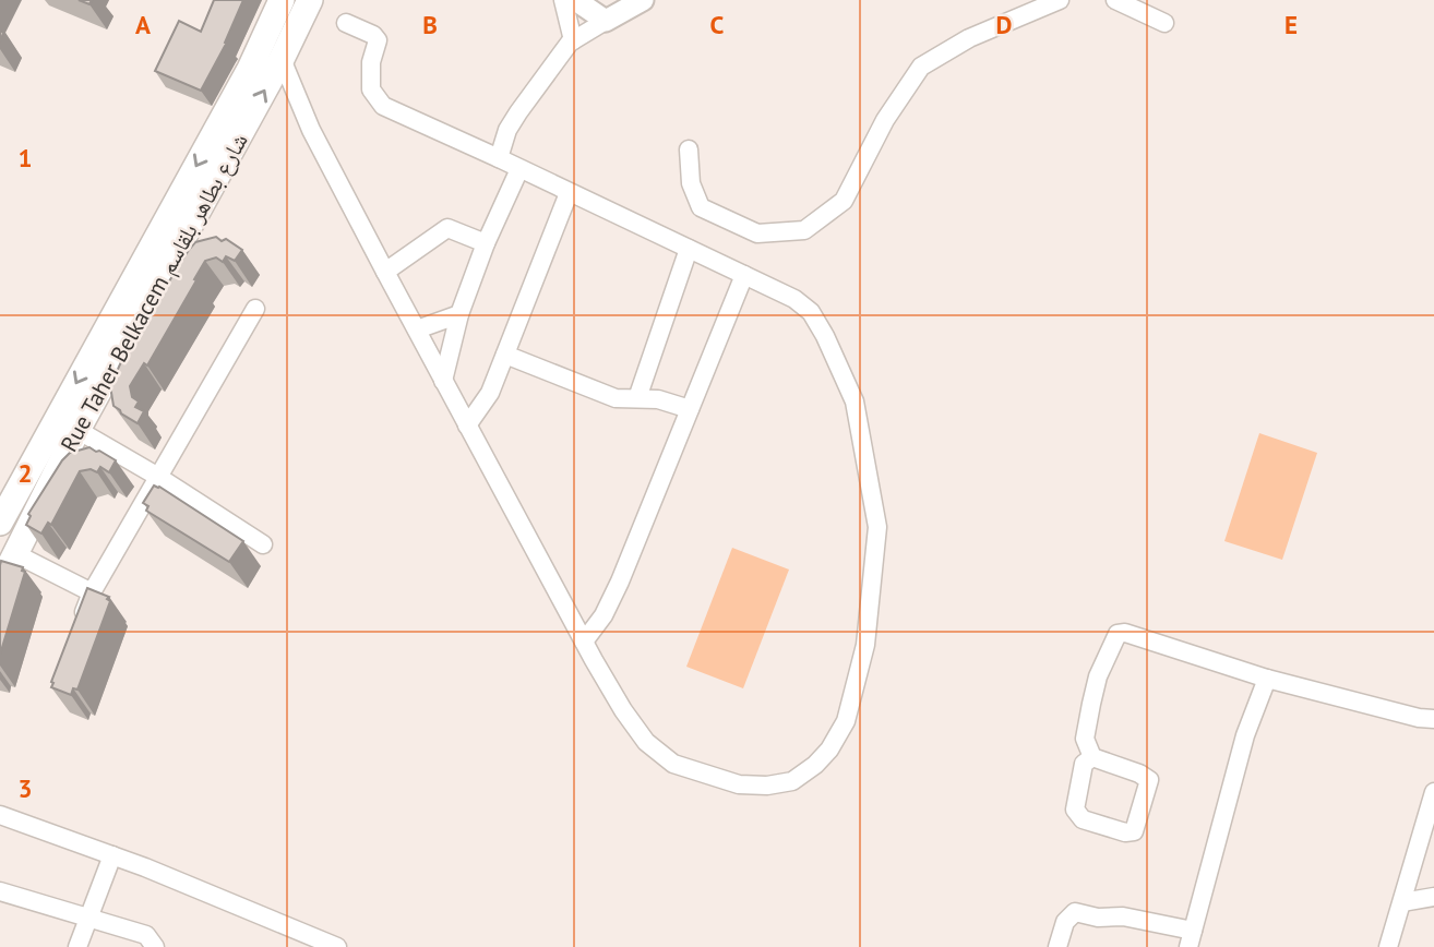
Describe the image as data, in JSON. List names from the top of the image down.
{
  "streets": {
    "main road": ["Rue Taher Belkacem شارع بطاهر بلقاسم"]
  },
  "grid": {
    "columns": [
      "A",
      "B",
      "C",
      "D",
      "E"
    ],
    "rows": ["1", "2", "3"]
  }
}
